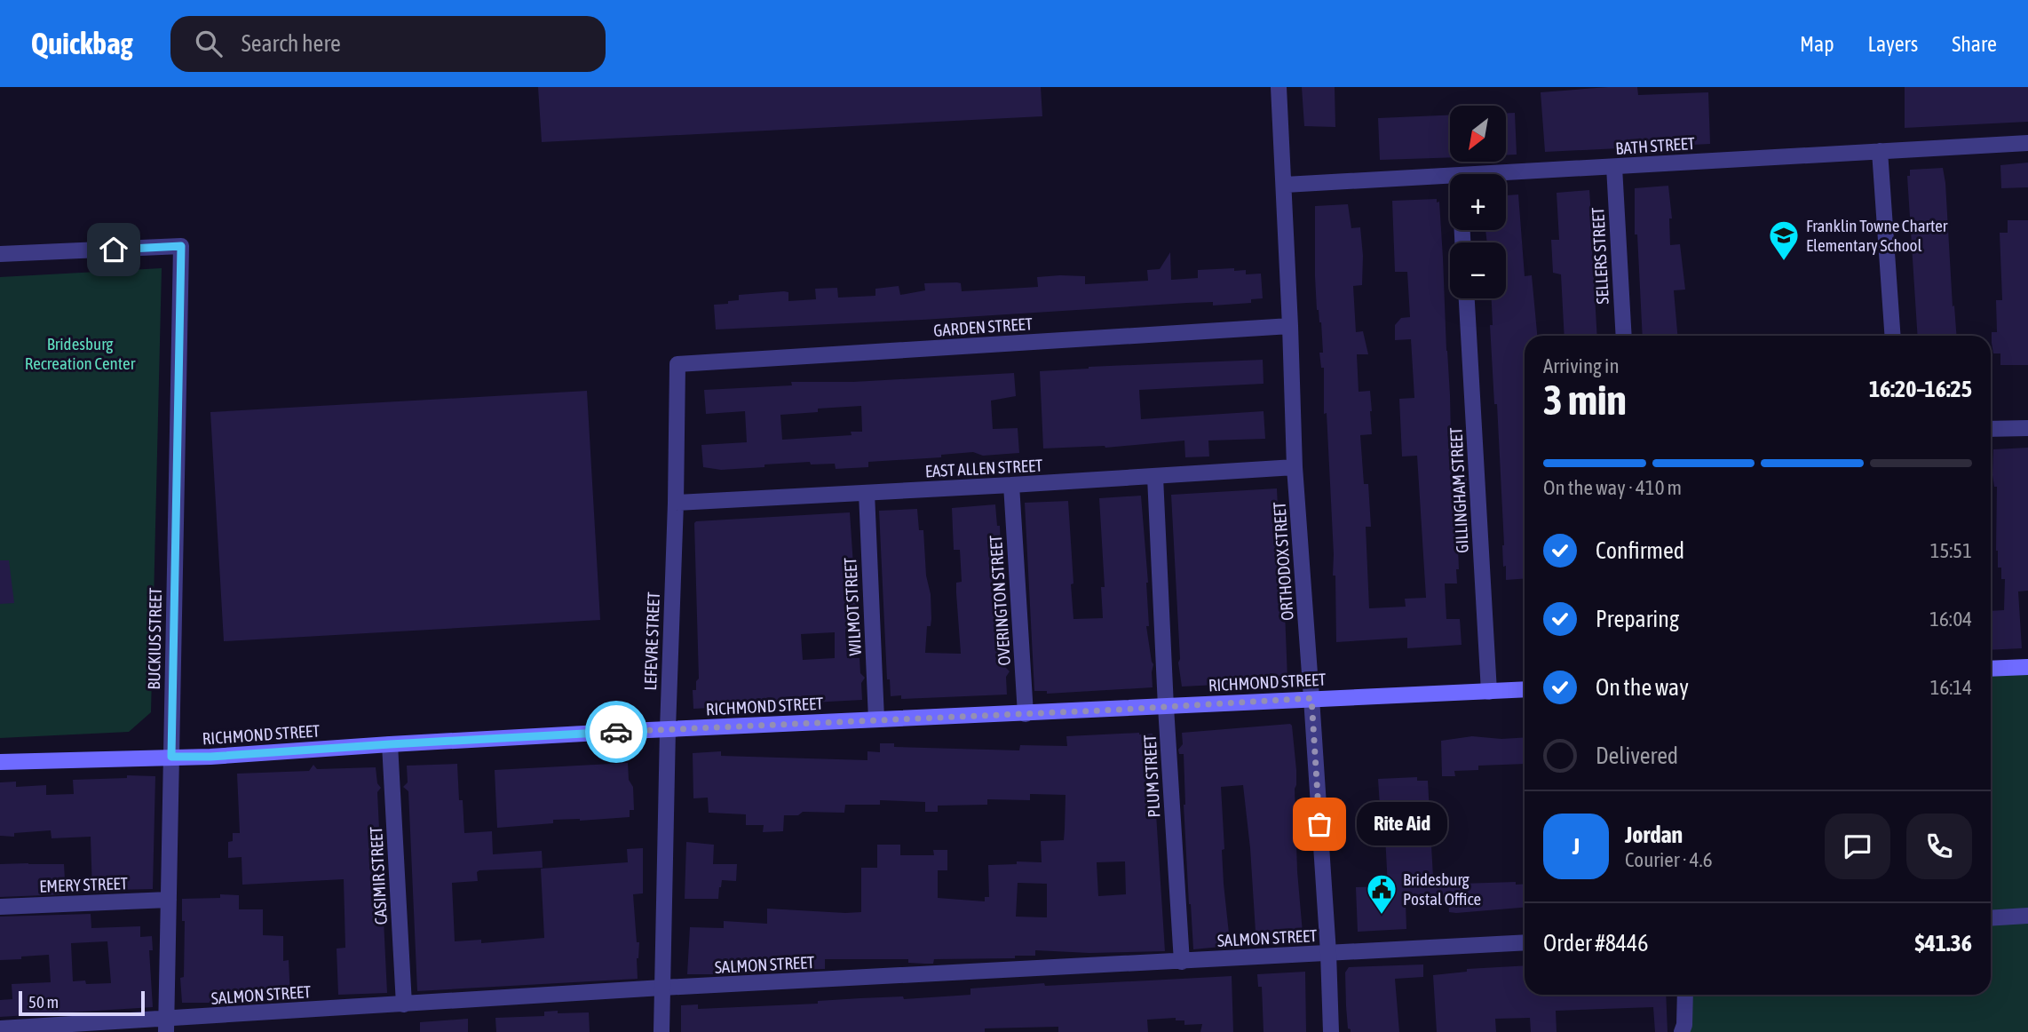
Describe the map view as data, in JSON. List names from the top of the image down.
{
  "streets": {
    "main road": ["RICHMOND STREET"],
    "street": [
      "BATH STREET",
      "SELLERS STREET",
      "GARDEN STREET",
      "EAST ALLEN STREET",
      "GILLINGHAM STREET",
      "ORTHODOX STREET",
      "OVERINGTON STREET",
      "WILMOT STREET",
      "BUCKIUS STREET",
      "LEFEVRE STREET",
      "PLUM STREET",
      "CASIMIR STREET",
      "EMERY STREET",
      "SALMON STREET"
    ]
  },
  "crossings": [
    ["BATH STREET", "SELLERS STREET"],
    ["BATH STREET", "ORTHODOX STREET"],
    ["GARDEN STREET", "ORTHODOX STREET"],
    ["GARDEN STREET", "LEFEVRE STREET"],
    ["EAST ALLEN STREET", "ORTHODOX STREET"],
    ["EAST ALLEN STREET", "OVERINGTON STREET"],
    ["EAST ALLEN STREET", "WILMOT STREET"],
    ["EAST ALLEN STREET", "LEFEVRE STREET"],
    ["EAST ALLEN STREET", "PLUM STREET"],
    ["GILLINGHAM STREET", "RICHMOND STREET"],
    ["ORTHODOX STREET", "RICHMOND STREET"],
    ["ORTHODOX STREET", "SALMON STREET"],
    ["OVERINGTON STREET", "RICHMOND STREET"],
    ["WILMOT STREET", "RICHMOND STREET"],
    ["BUCKIUS STREET", "RICHMOND STREET"],
    ["BUCKIUS STREET", "EMERY STREET"],
    ["BUCKIUS STREET", "SALMON STREET"],
    ["LEFEVRE STREET", "RICHMOND STREET"],
    ["LEFEVRE STREET", "SALMON STREET"],
    ["RICHMOND STREET", "PLUM STREET"],
    ["RICHMOND STREET", "CASIMIR STREET"],
    ["PLUM STREET", "SALMON STREET"],
    ["CASIMIR STREET", "SALMON STREET"]
  ],
  "parks": ["Bridesburg Recreation Center"],
  "places": {
    "school or university": ["Franklin Towne Charter Elementary School"],
    "other": ["Rite Aid"],
    "public building": ["Bridesburg Postal Office"]
  },
  "scale_bar": "50 m",
  "north": "bottom left",
  "page": {
    "header": "Quickbag",
    "search": "Search here",
    "nav": ["Map", "Layers", "Share"],
    "map_buttons": ["+", "−"],
    "heading": ["3 min", "Arriving in", "16:20–16:25"],
    "panel": [
      "Jordan",
      "Courier · 4.6",
      "Order #8446",
      "$41.36"
    ],
    "bar": "On the way · 410 m",
    "list": [
      ["Confirmed", "15:51"],
      ["Preparing", "16:04"],
      ["On the way", "16:14"],
      "Delivered"
    ],
    "bubble": "Rite Aid",
    "round": "J",
    "scale": "50 m"
  }
}
